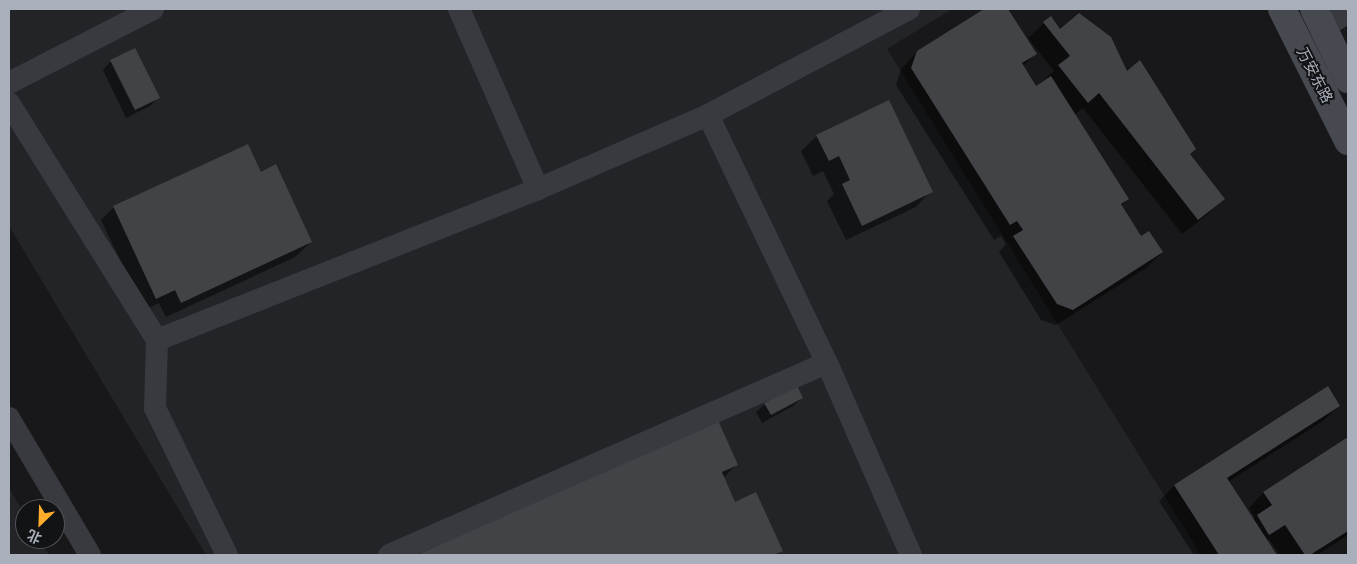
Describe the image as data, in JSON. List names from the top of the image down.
{
  "streets": {
    "main road": ["万安东路"]
  },
  "north": "bottom left"
}
